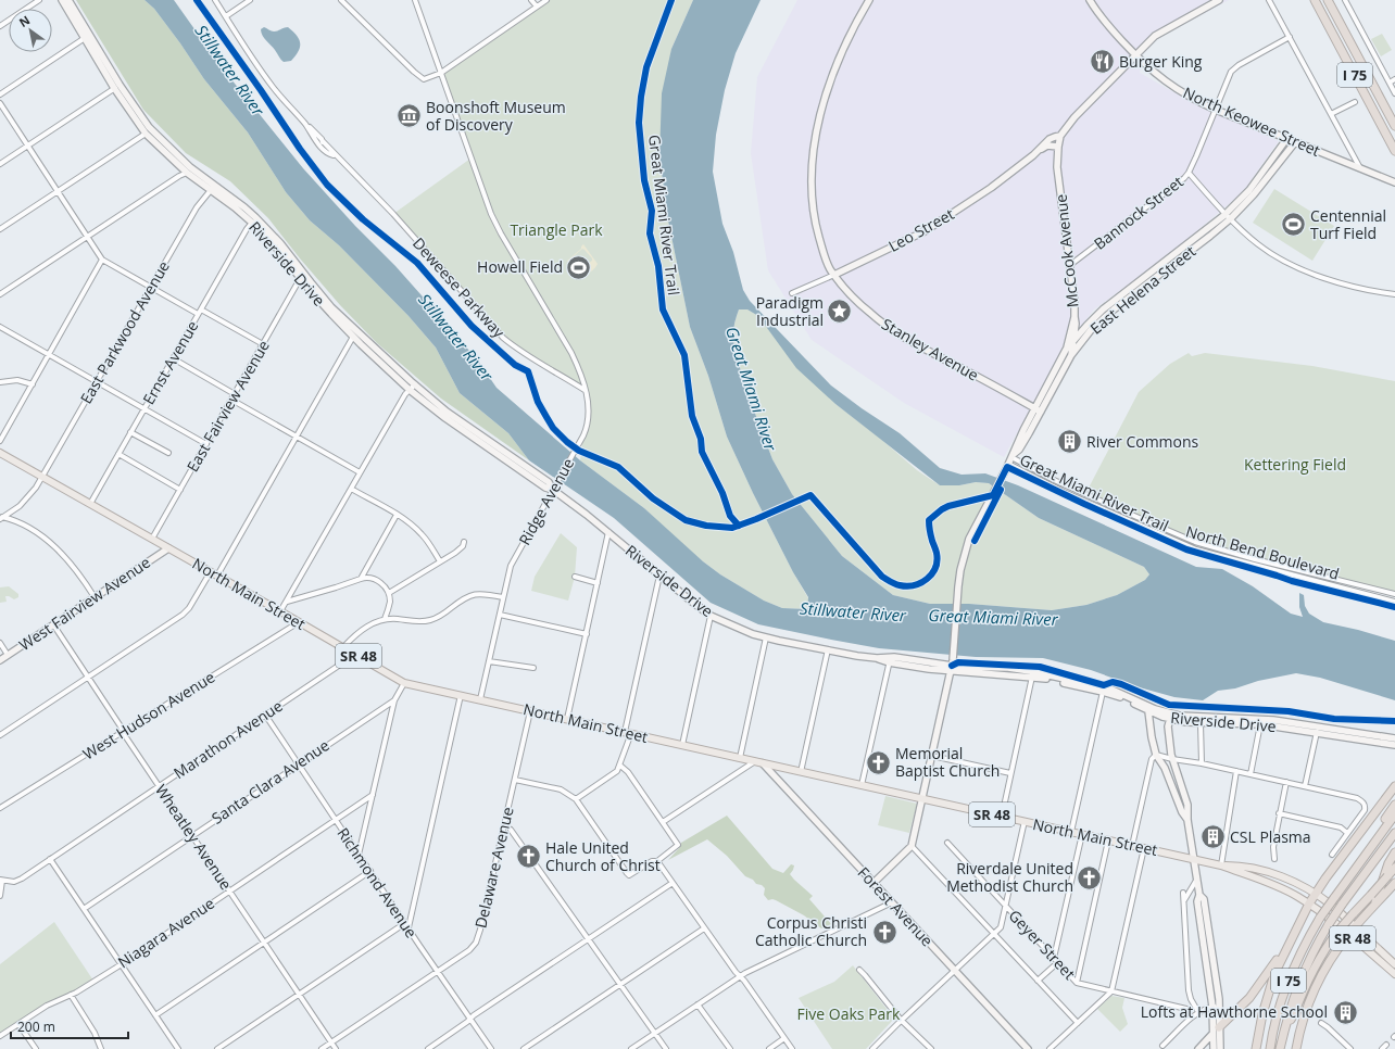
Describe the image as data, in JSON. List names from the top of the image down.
{
  "streets": {
    "highway": ["I 75"],
    "main road": [
      "North Keowee Street",
      "Leo Street",
      "McCook Avenue",
      "Riverside Drive",
      "East Helena Street",
      "Stanley Avenue",
      "North Main Street",
      "West Fairview Avenue",
      "SR 48",
      "Forest Avenue"
    ],
    "street": [
      "Bannock Street",
      "Deweese Parkway",
      "East Parkwood Avenue",
      "Ernst Avenue",
      "East Fairview Avenue",
      "Ridge Avenue",
      "North Bend Boulevard",
      "West Hudson Avenue",
      "Marathon Avenue",
      "Santa Clara Avenue",
      "Wheatley Avenue",
      "Delaware Avenue",
      "Richmond Avenue",
      "Niagara Avenue",
      "Geyer Street"
    ],
    "cycle path": ["Great Miami River Trail"]
  },
  "crossings": [
    ["North Keowee Street", "Bannock Street"],
    ["North Keowee Street", "Leo Street"],
    ["North Keowee Street", "East Helena Street"],
    ["Bannock Street", "McCook Avenue"],
    ["Leo Street", "McCook Avenue"],
    ["Leo Street", "Stanley Avenue"],
    ["McCook Avenue", "East Helena Street"],
    ["Riverside Drive", "East Helena Street"],
    ["Riverside Drive", "East Parkwood Avenue"],
    ["Riverside Drive", "Ernst Avenue"],
    ["Riverside Drive", "East Fairview Avenue"],
    ["Riverside Drive", "Ridge Avenue"],
    ["Deweese Parkway", "Ridge Avenue"],
    ["East Helena Street", "Stanley Avenue"],
    ["East Helena Street", "North Bend Boulevard"],
    ["East Helena Street", "North Main Street"],
    ["East Parkwood Avenue", "North Main Street"],
    ["Ernst Avenue", "North Main Street"],
    ["East Fairview Avenue", "North Main Street"],
    ["Ridge Avenue", "North Main Street"],
    ["North Main Street", "West Fairview Avenue"],
    ["North Main Street", "West Hudson Avenue"],
    ["North Main Street", "Marathon Avenue"],
    ["North Main Street", "Delaware Avenue"],
    ["North Main Street", "Forest Avenue"],
    ["West Fairview Avenue", "Wheatley Avenue"],
    ["West Hudson Avenue", "Wheatley Avenue"],
    ["Marathon Avenue", "Wheatley Avenue"],
    ["Marathon Avenue", "Richmond Avenue"],
    ["Santa Clara Avenue", "Wheatley Avenue"],
    ["Santa Clara Avenue", "Richmond Avenue"],
    ["Wheatley Avenue", "Delaware Avenue"],
    ["Wheatley Avenue", "Niagara Avenue"],
    ["Delaware Avenue", "Richmond Avenue"],
    ["Richmond Avenue", "Niagara Avenue"]
  ],
  "water": ["Stillwater River", "Great Miami River"],
  "parks": ["Triangle Park", "Kettering Field", "Five Oaks Park"],
  "places": {
    "restaurant": ["Burger King"],
    "museum": ["Boonshoft Museum of Discovery"],
    "sports": ["Centennial Turf Field", "Howell Field"],
    "place": ["Paradigm Industrial"],
    "building": ["River Commons", "CSL Plasma", "Lofts at Hawthorne School"],
    "church": [
      "Memorial Baptist Church",
      "Hale United Church of Christ",
      "Riverdale United Methodist Church",
      "Corpus Christi Catholic Church"
    ]
  },
  "scale_bar": "200 m",
  "north": "top left"
}
